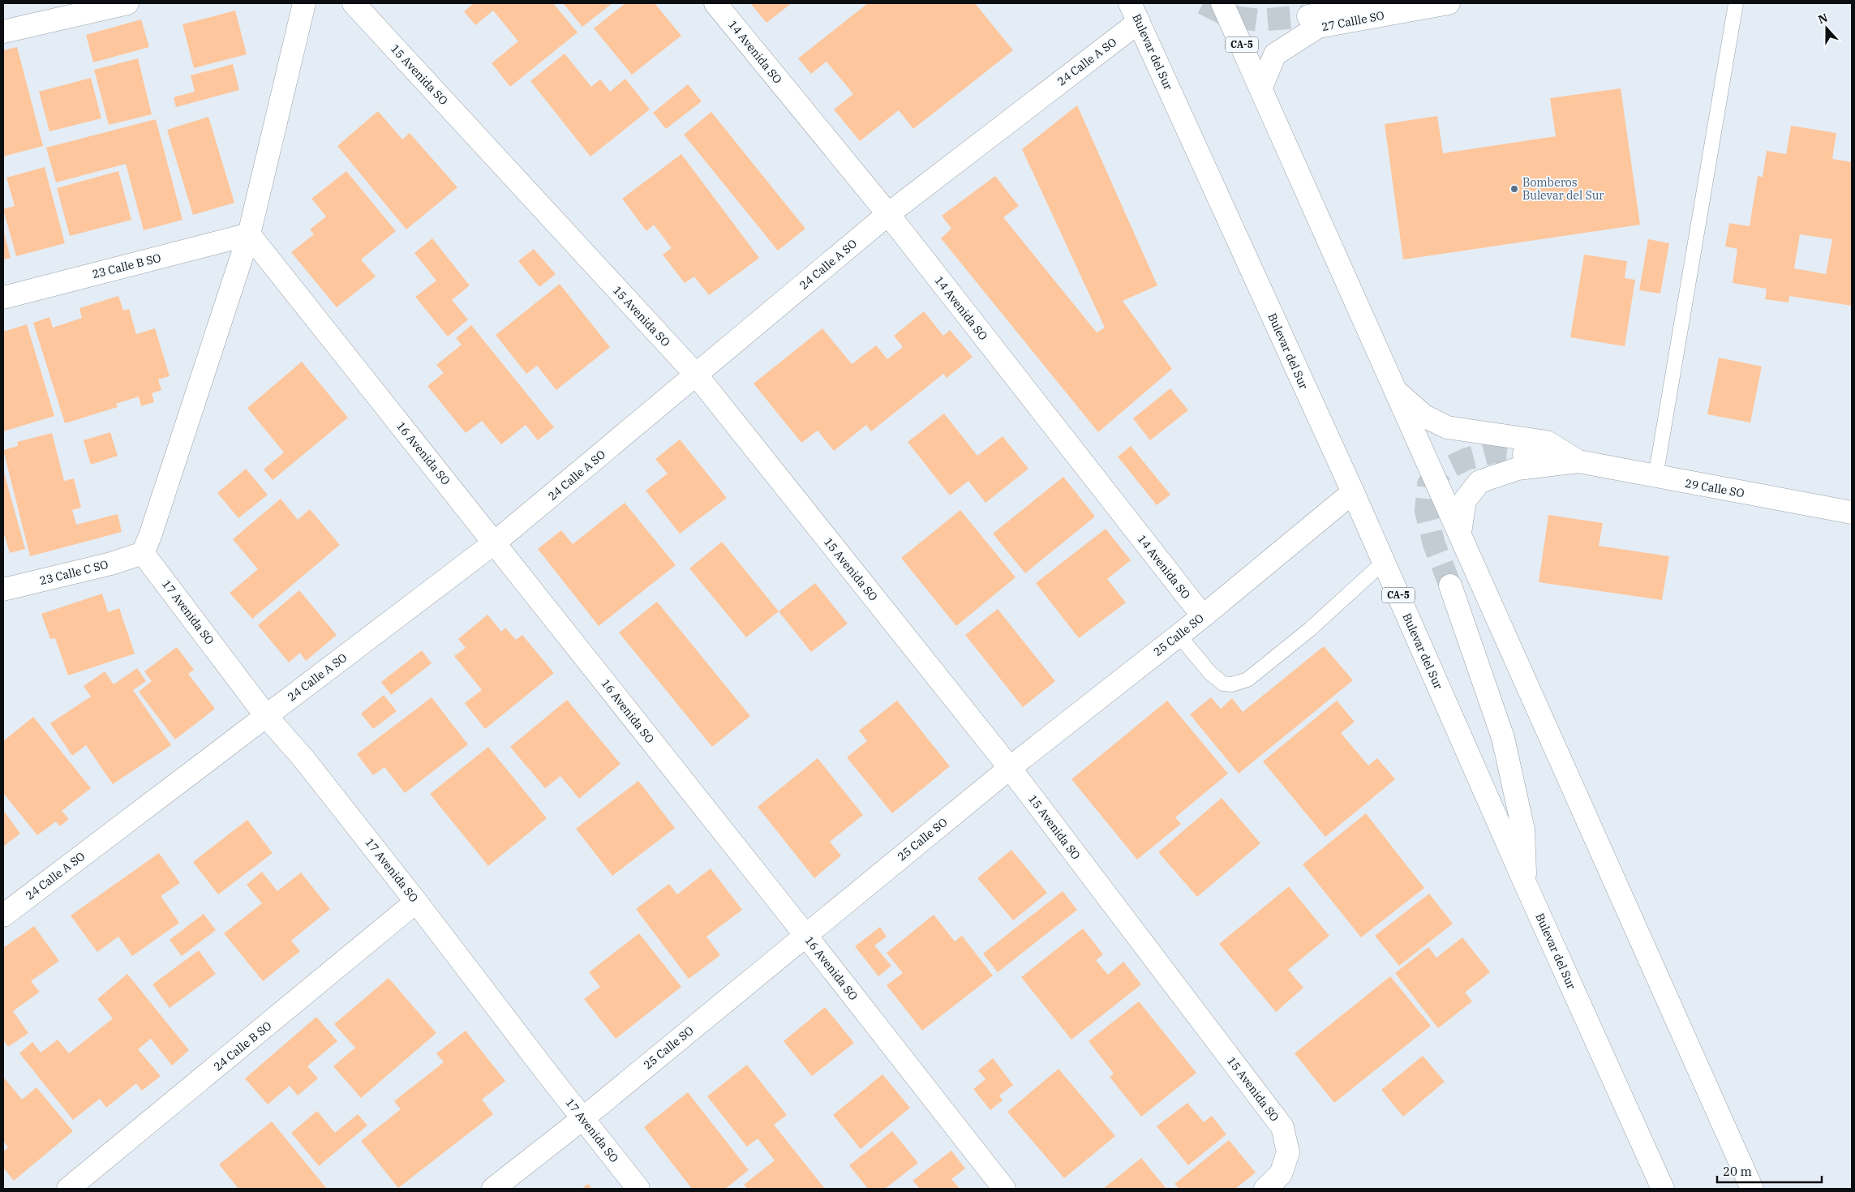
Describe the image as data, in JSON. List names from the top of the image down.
{
  "streets": {
    "main road": [
      "27 Callle SO",
      "CA-5",
      "14 Avenida SO",
      "Bulevar del Sur",
      "24 Calle A SO",
      "15 Avenida SO",
      "23 Calle B SO",
      "16 Avenida SO",
      "29 Calle SO",
      "23 Calle C SO",
      "17 Avenida SO",
      "25 Calle SO",
      "24 Calle B SO"
    ]
  },
  "crossings": [
    ["27 Callle SO", "CA-5"],
    ["CA-5", "29 Calle SO"],
    ["14 Avenida SO", "24 Calle A SO"],
    ["14 Avenida SO", "25 Calle SO"],
    ["Bulevar del Sur", "24 Calle A SO"],
    ["Bulevar del Sur", "25 Calle SO"],
    ["24 Calle A SO", "15 Avenida SO"],
    ["24 Calle A SO", "16 Avenida SO"],
    ["24 Calle A SO", "17 Avenida SO"],
    ["15 Avenida SO", "25 Calle SO"],
    ["23 Calle B SO", "16 Avenida SO"],
    ["16 Avenida SO", "25 Calle SO"],
    ["23 Calle C SO", "17 Avenida SO"],
    ["17 Avenida SO", "25 Calle SO"],
    ["17 Avenida SO", "24 Calle B SO"]
  ],
  "places": ["Bomberos Bulevar del Sur"],
  "scale_bar": "20 m",
  "north": "top"
}
